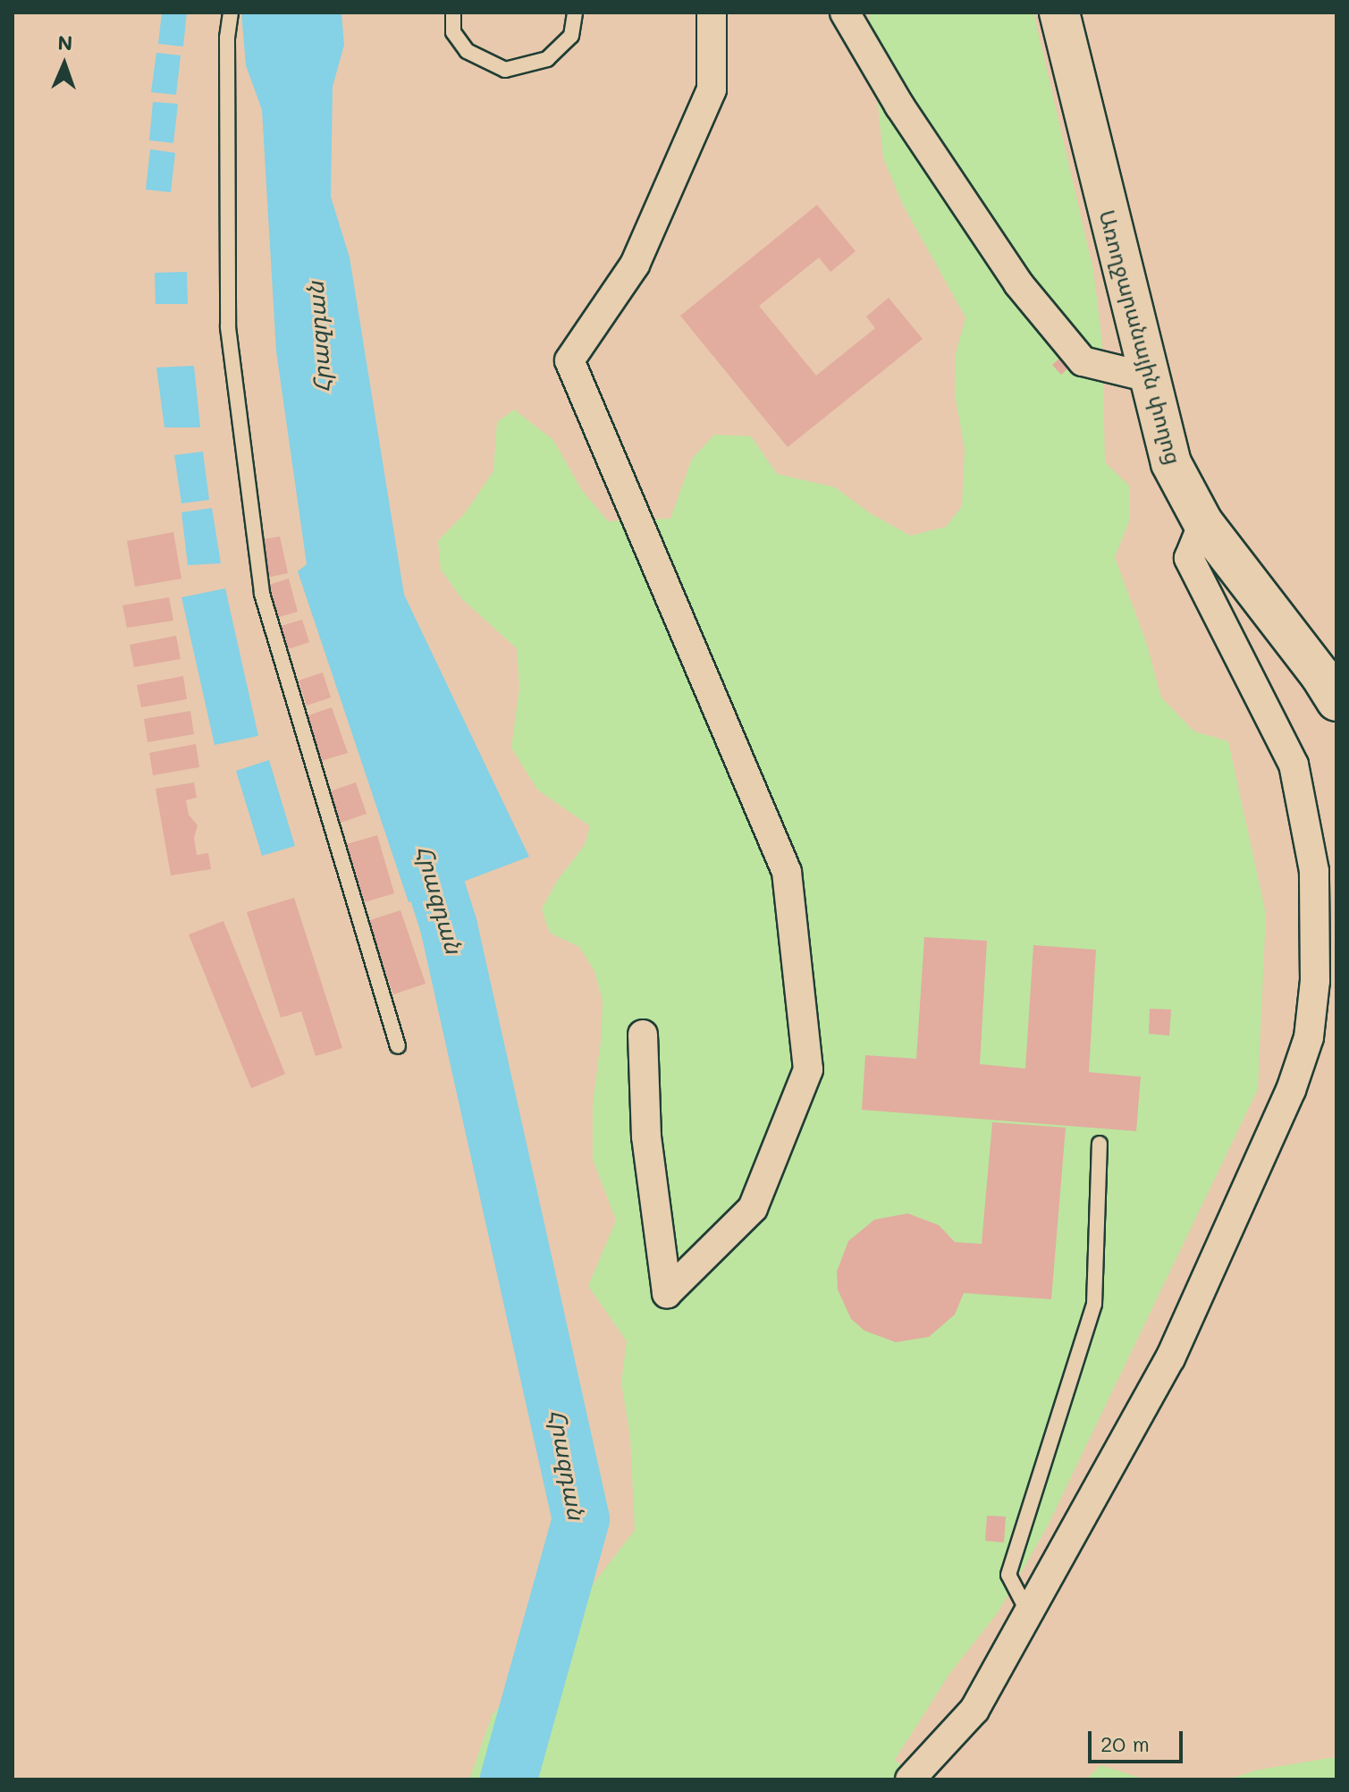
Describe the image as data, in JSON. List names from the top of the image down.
{
  "streets": {
    "main road": ["Առողջարանային փողոց"]
  },
  "water": ["Հրազդան"],
  "scale_bar": "20 m",
  "north": "top"
}
